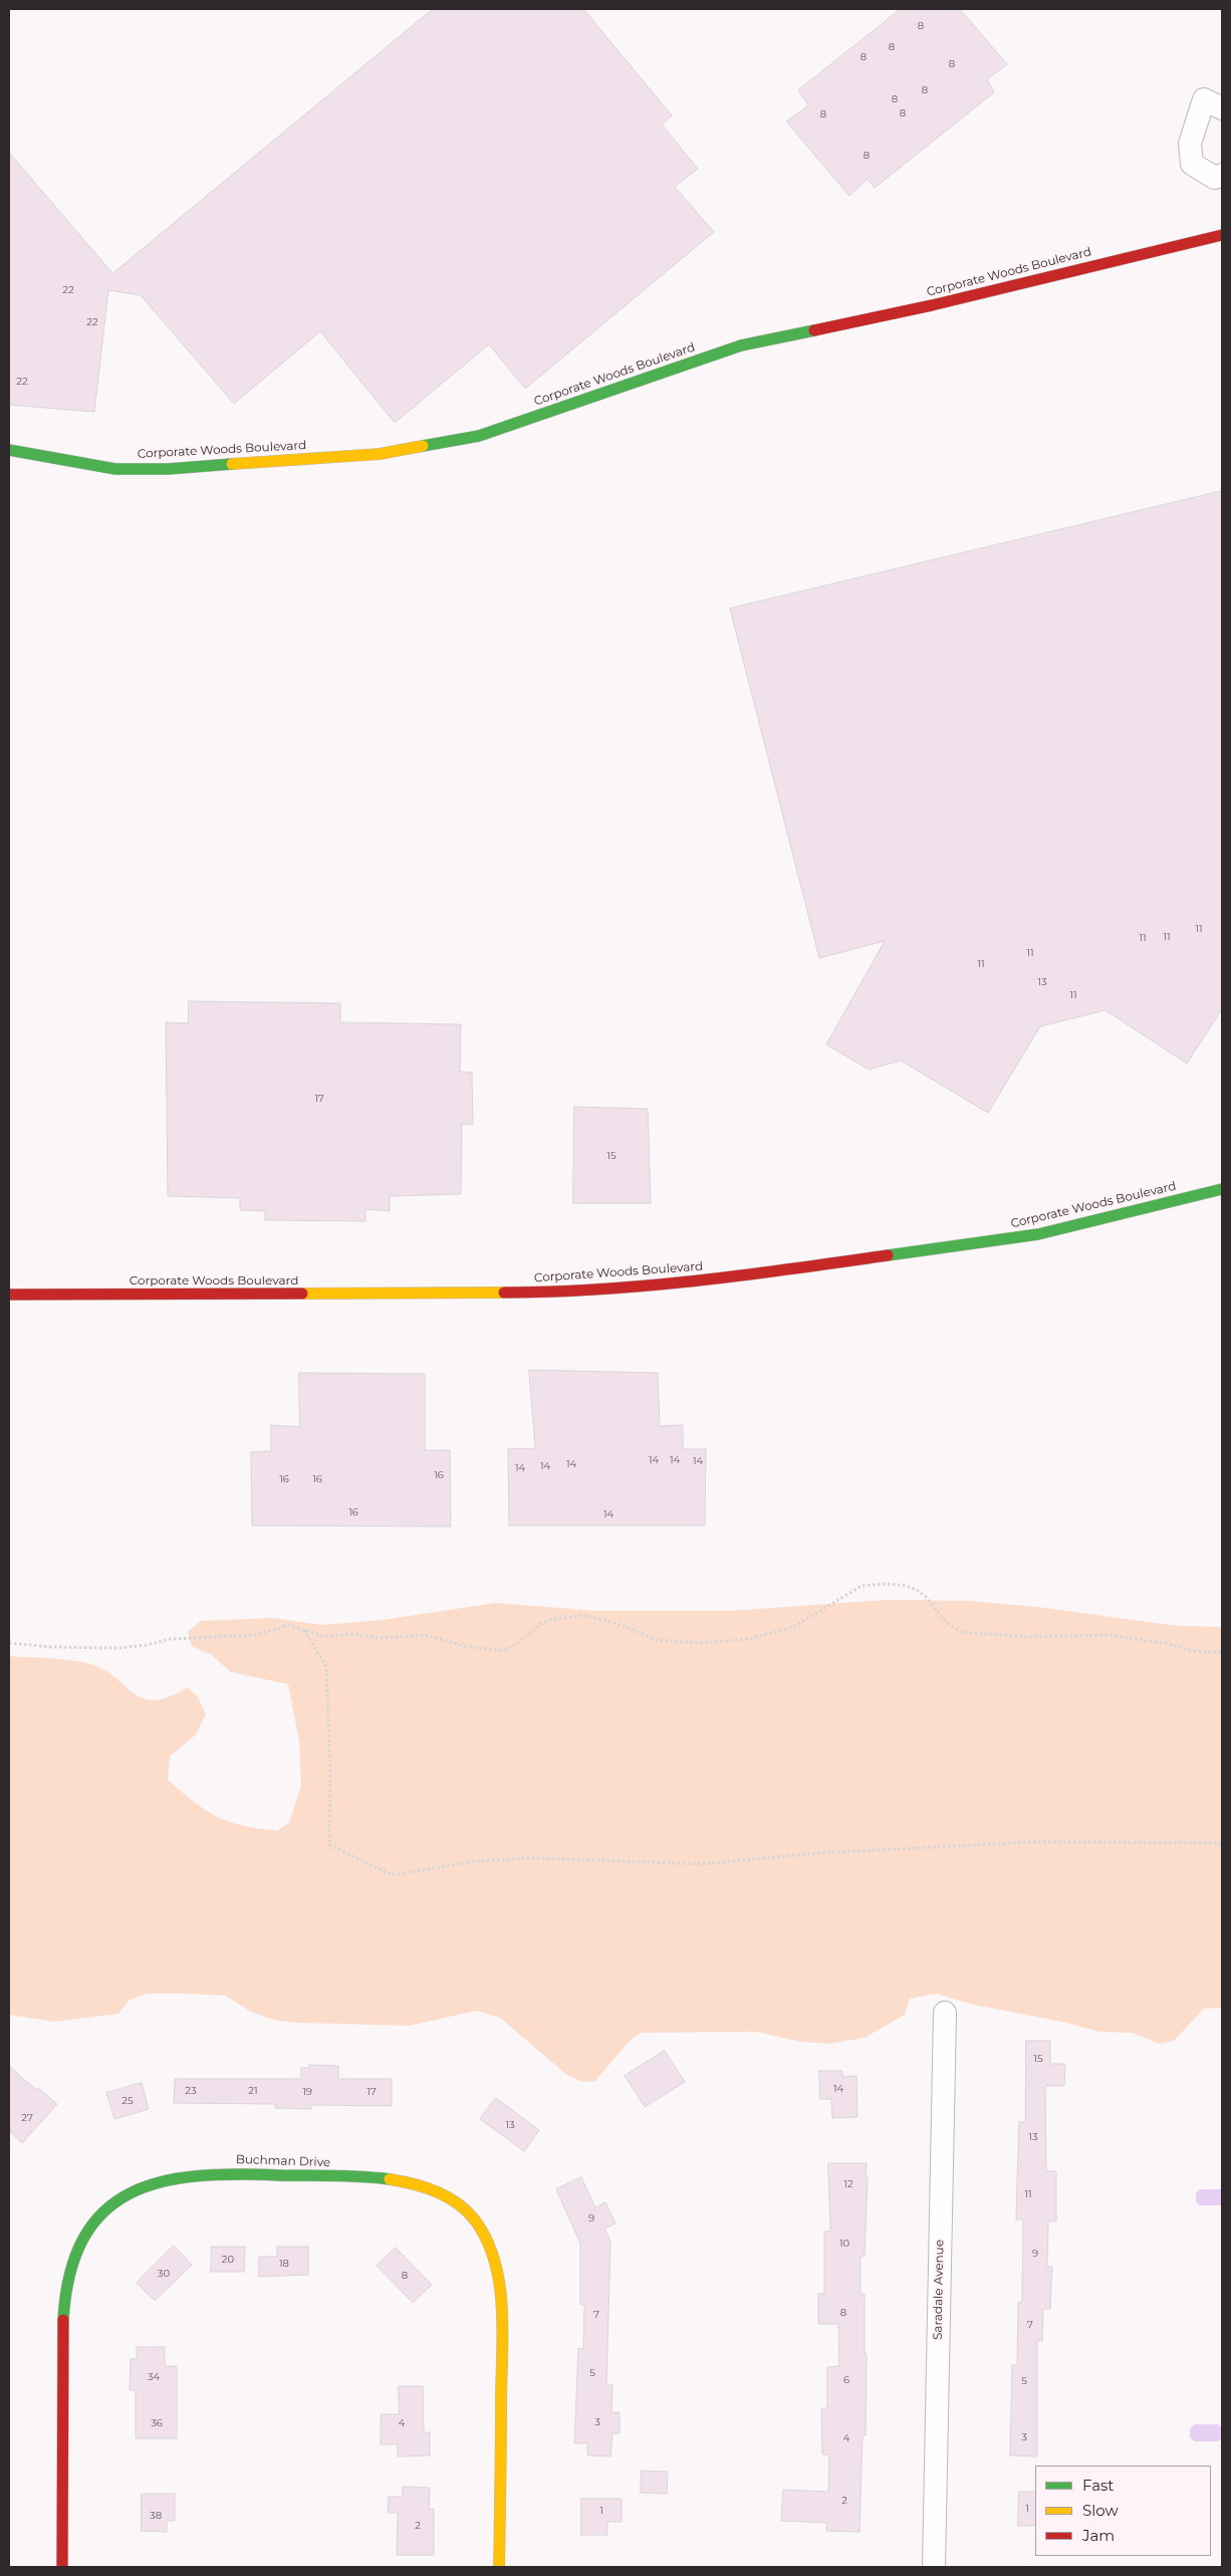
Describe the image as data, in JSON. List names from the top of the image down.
{
  "streets": {
    "street": ["Corporate Woods Boulevard", "Buchman Drive", "Saradale Avenue"]
  },
  "house_numbers": [
    "8",
    "8",
    "8",
    "8",
    "8",
    "8",
    "8",
    "8",
    "8",
    "22",
    "22",
    "22",
    "11",
    "11",
    "11",
    "11",
    "11",
    "13",
    "11",
    "17",
    "15",
    "14",
    "14",
    "14",
    "14",
    "14",
    "14",
    "16",
    "16",
    "16",
    "16",
    "14",
    "15",
    "14",
    "23",
    "21",
    "19",
    "17",
    "25",
    "27",
    "13",
    "13",
    "12",
    "11",
    "9",
    "10",
    "9",
    "20",
    "18",
    "30",
    "8",
    "8",
    "7",
    "7",
    "5",
    "34",
    "6",
    "5",
    "3",
    "36",
    "4",
    "3",
    "4",
    "2",
    "1",
    "1",
    "38",
    "2"
  ],
  "legend": ["Fast", "Slow", "Jam"]
}
